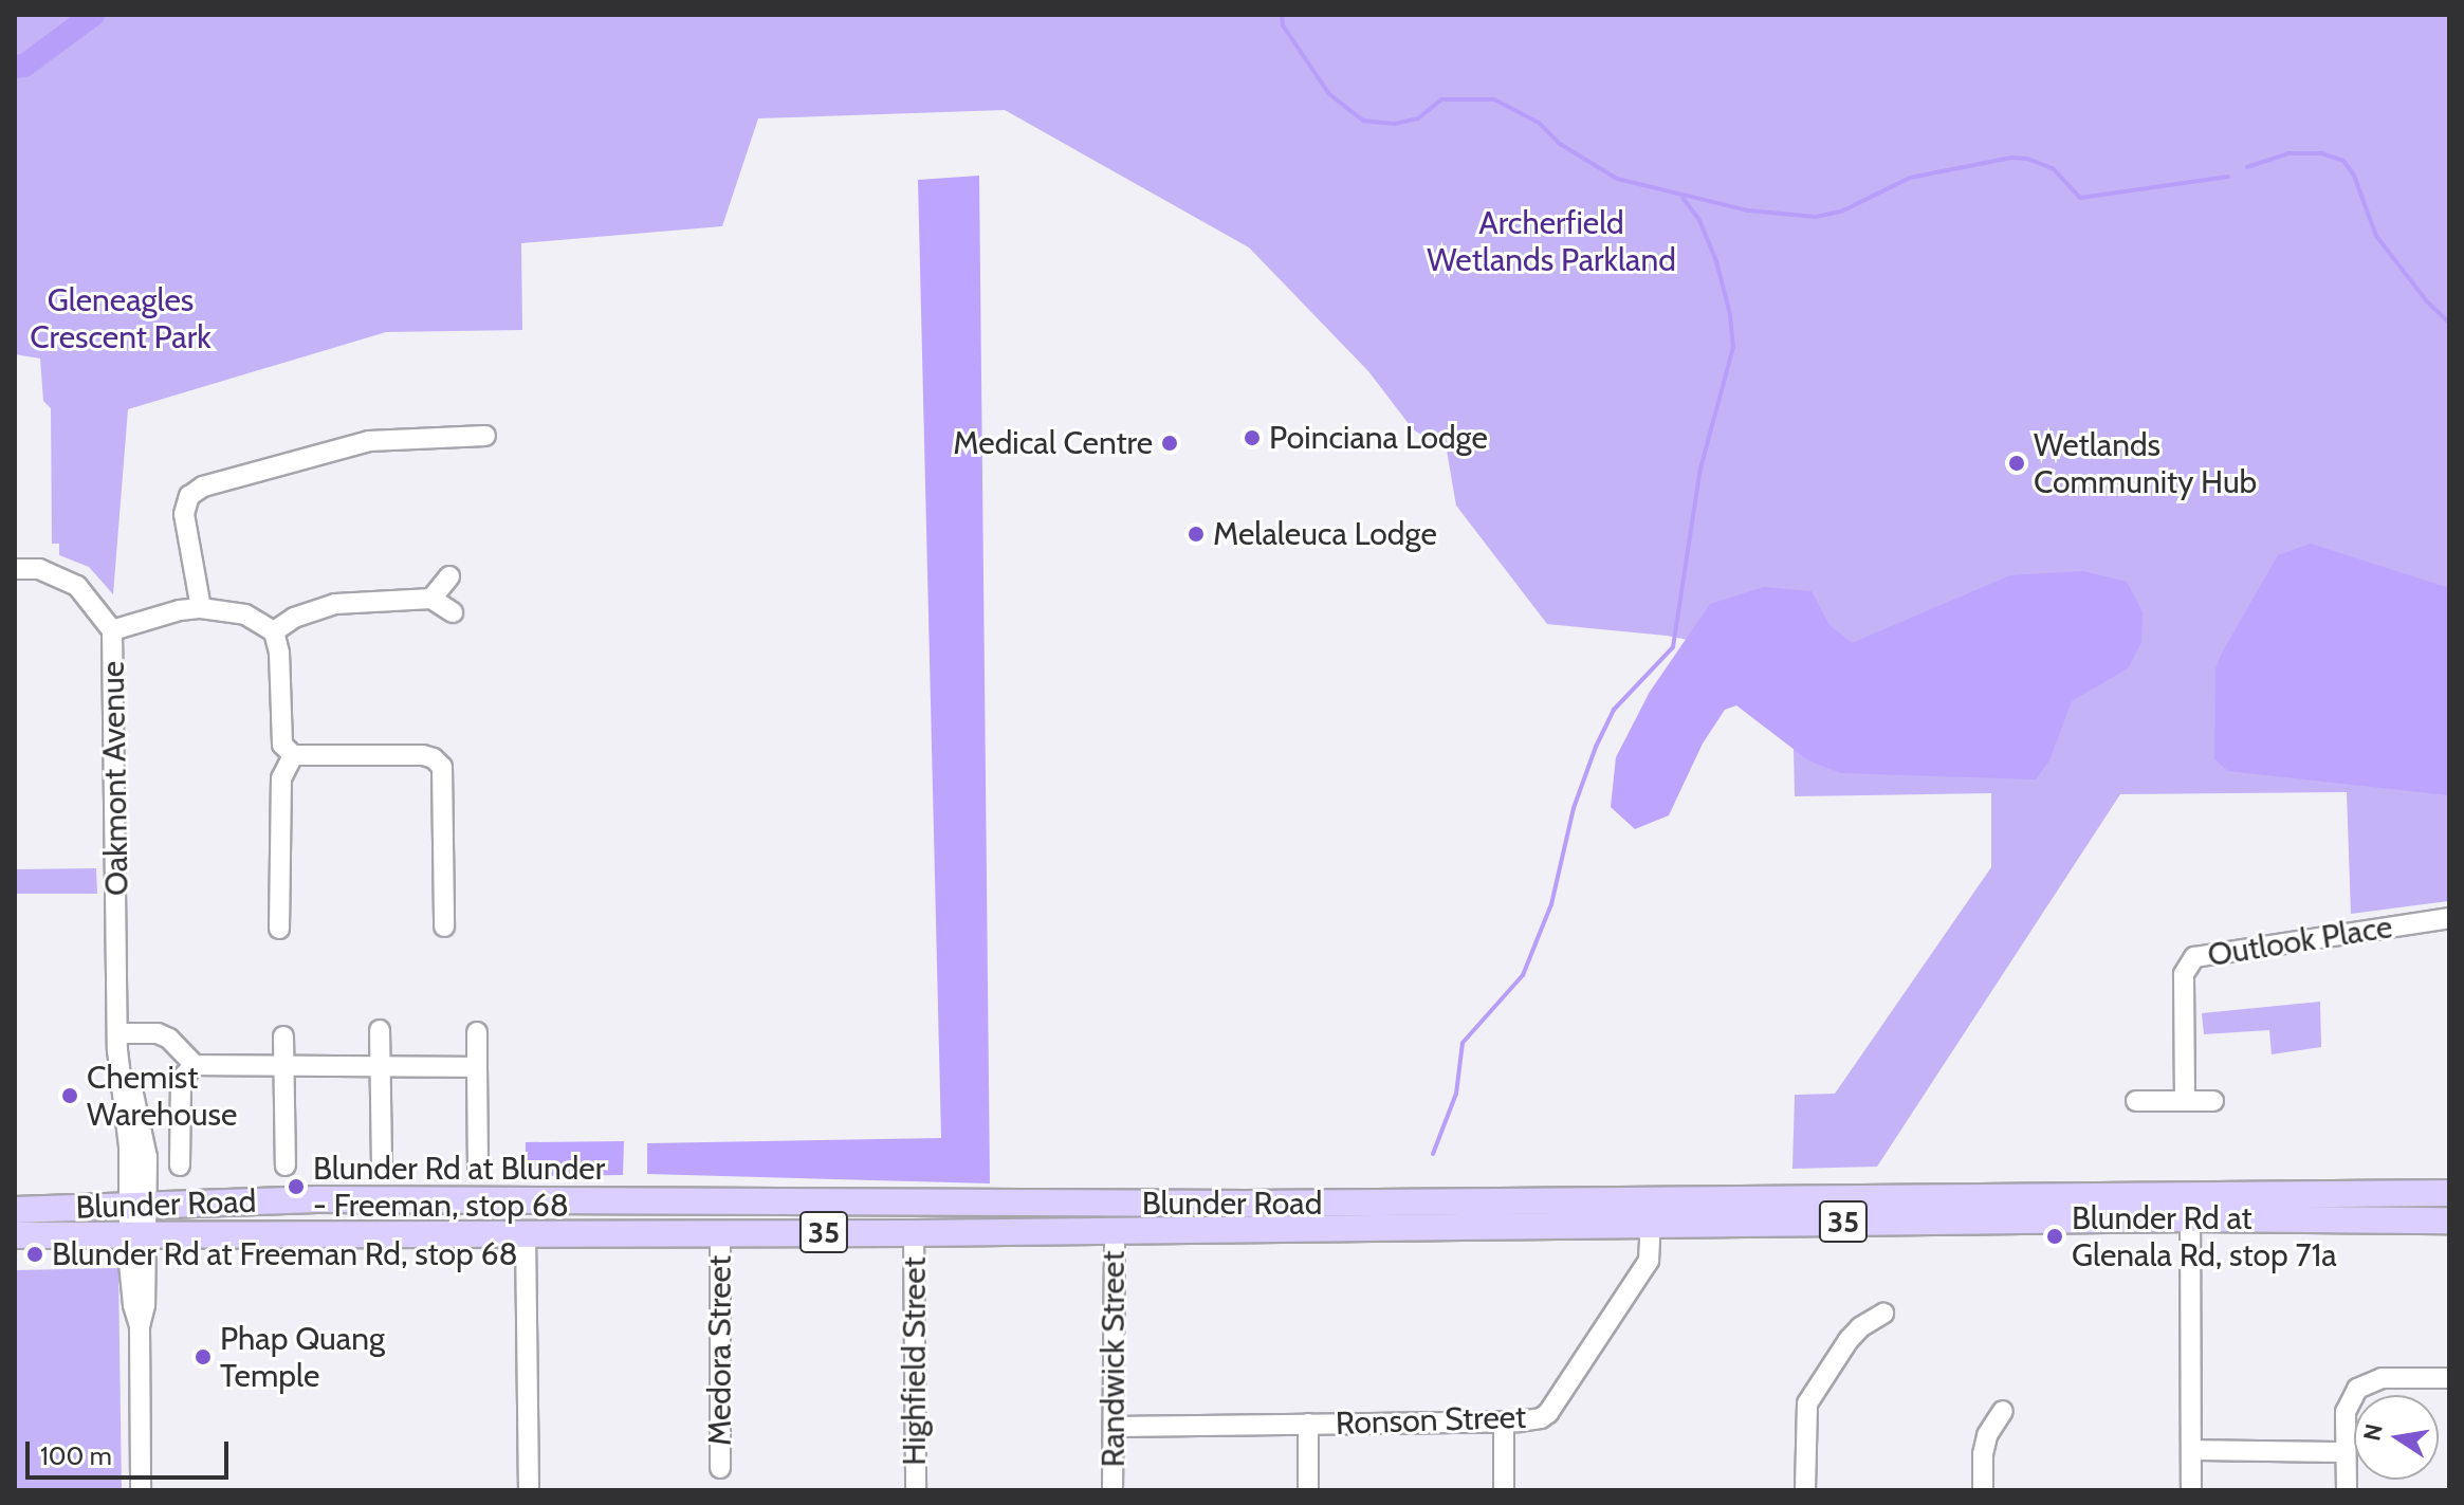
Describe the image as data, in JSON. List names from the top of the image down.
{
  "streets": {
    "main road": ["Blunder Road", "35"],
    "street": [
      "Oakmont Avenue",
      "Outlook Place",
      "Medora Street",
      "Randwick Street",
      "Highfield Street",
      "Ronson Street"
    ]
  },
  "crossings": [
    ["Oakmont Avenue", "Blunder Road"],
    ["Blunder Road", "Medora Street"],
    ["Blunder Road", "Randwick Street"],
    ["Blunder Road", "Highfield Street"],
    ["Blunder Road", "Ronson Street"],
    ["Randwick Street", "Ronson Street"]
  ],
  "parks": ["Archerfield Wetlands Parkland", "Gleneagles Crescent Park"],
  "places": [
    "Poinciana Lodge",
    "Medical Centre",
    "Wetlands Community Hub",
    "Melaleuca Lodge",
    "Chemist Warehouse",
    "Blunder Rd at Blunder - Freeman, stop 68",
    "Blunder Rd at Glenala Rd, stop 71a",
    "Blunder Rd at Freeman Rd, stop 68",
    "Phap Quang Temple"
  ],
  "scale_bar": "100 m",
  "north": "left"
}
